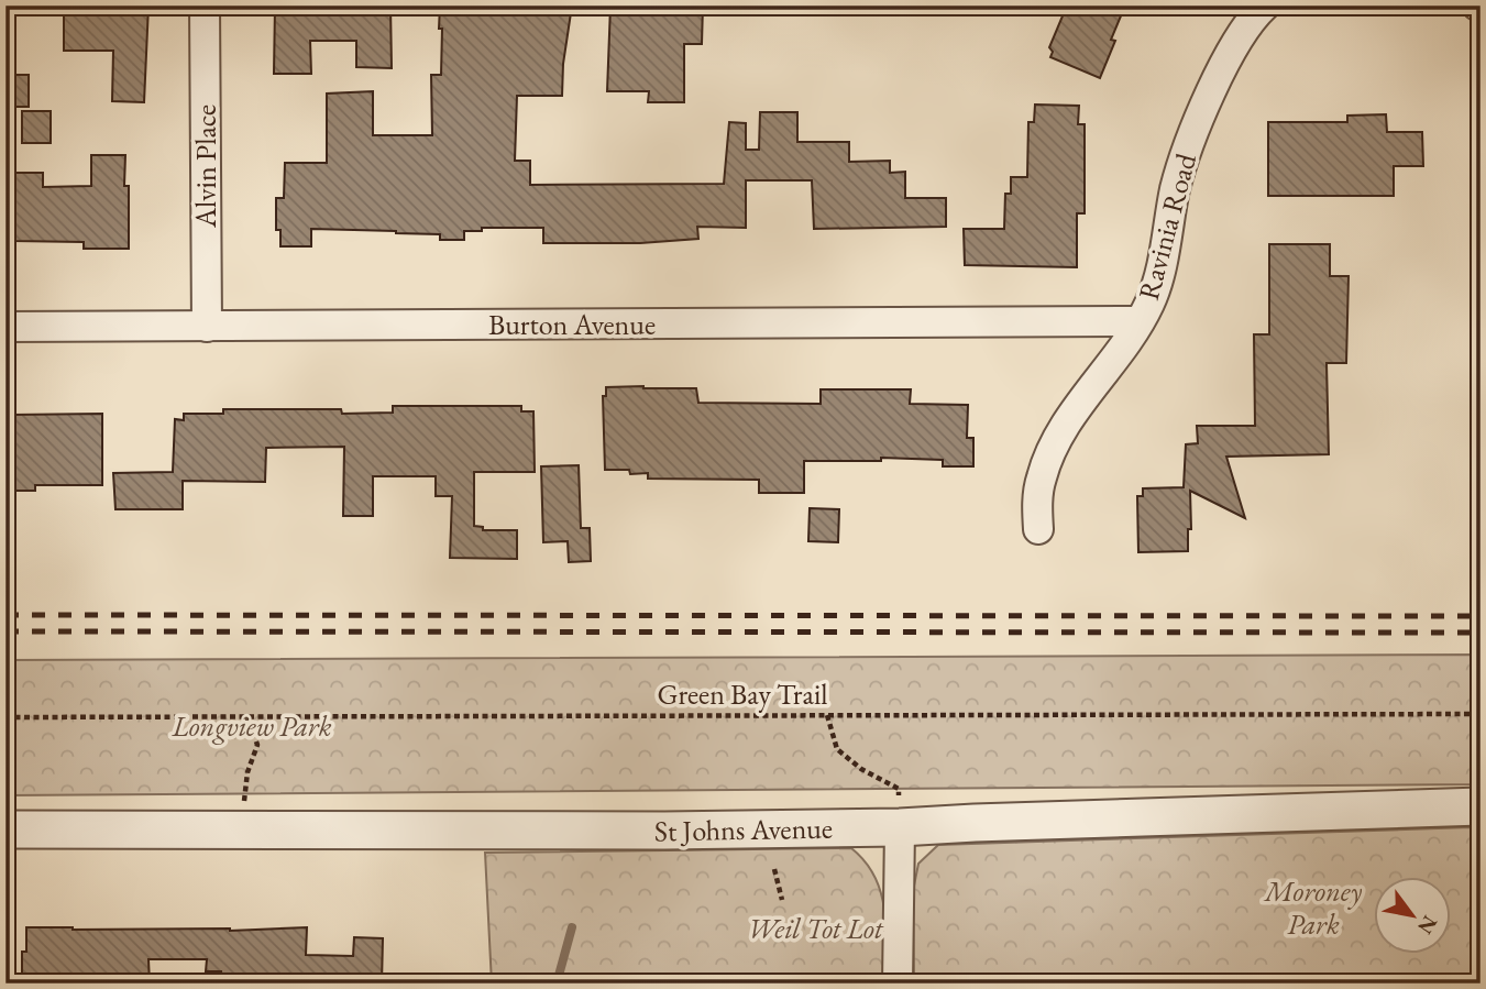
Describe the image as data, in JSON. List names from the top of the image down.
{
  "streets": {
    "street": [
      "Alvin Place",
      "Ravinia Road",
      "Burton Avenue",
      "St Johns Avenue"
    ],
    "path": ["Green Bay Trail"]
  },
  "crossings": [
    ["Alvin Place", "Burton Avenue"],
    ["Ravinia Road", "Burton Avenue"]
  ],
  "parks": ["Longview Park", "Moroney Park", "Weil Tot Lot"],
  "north": "bottom right"
}
